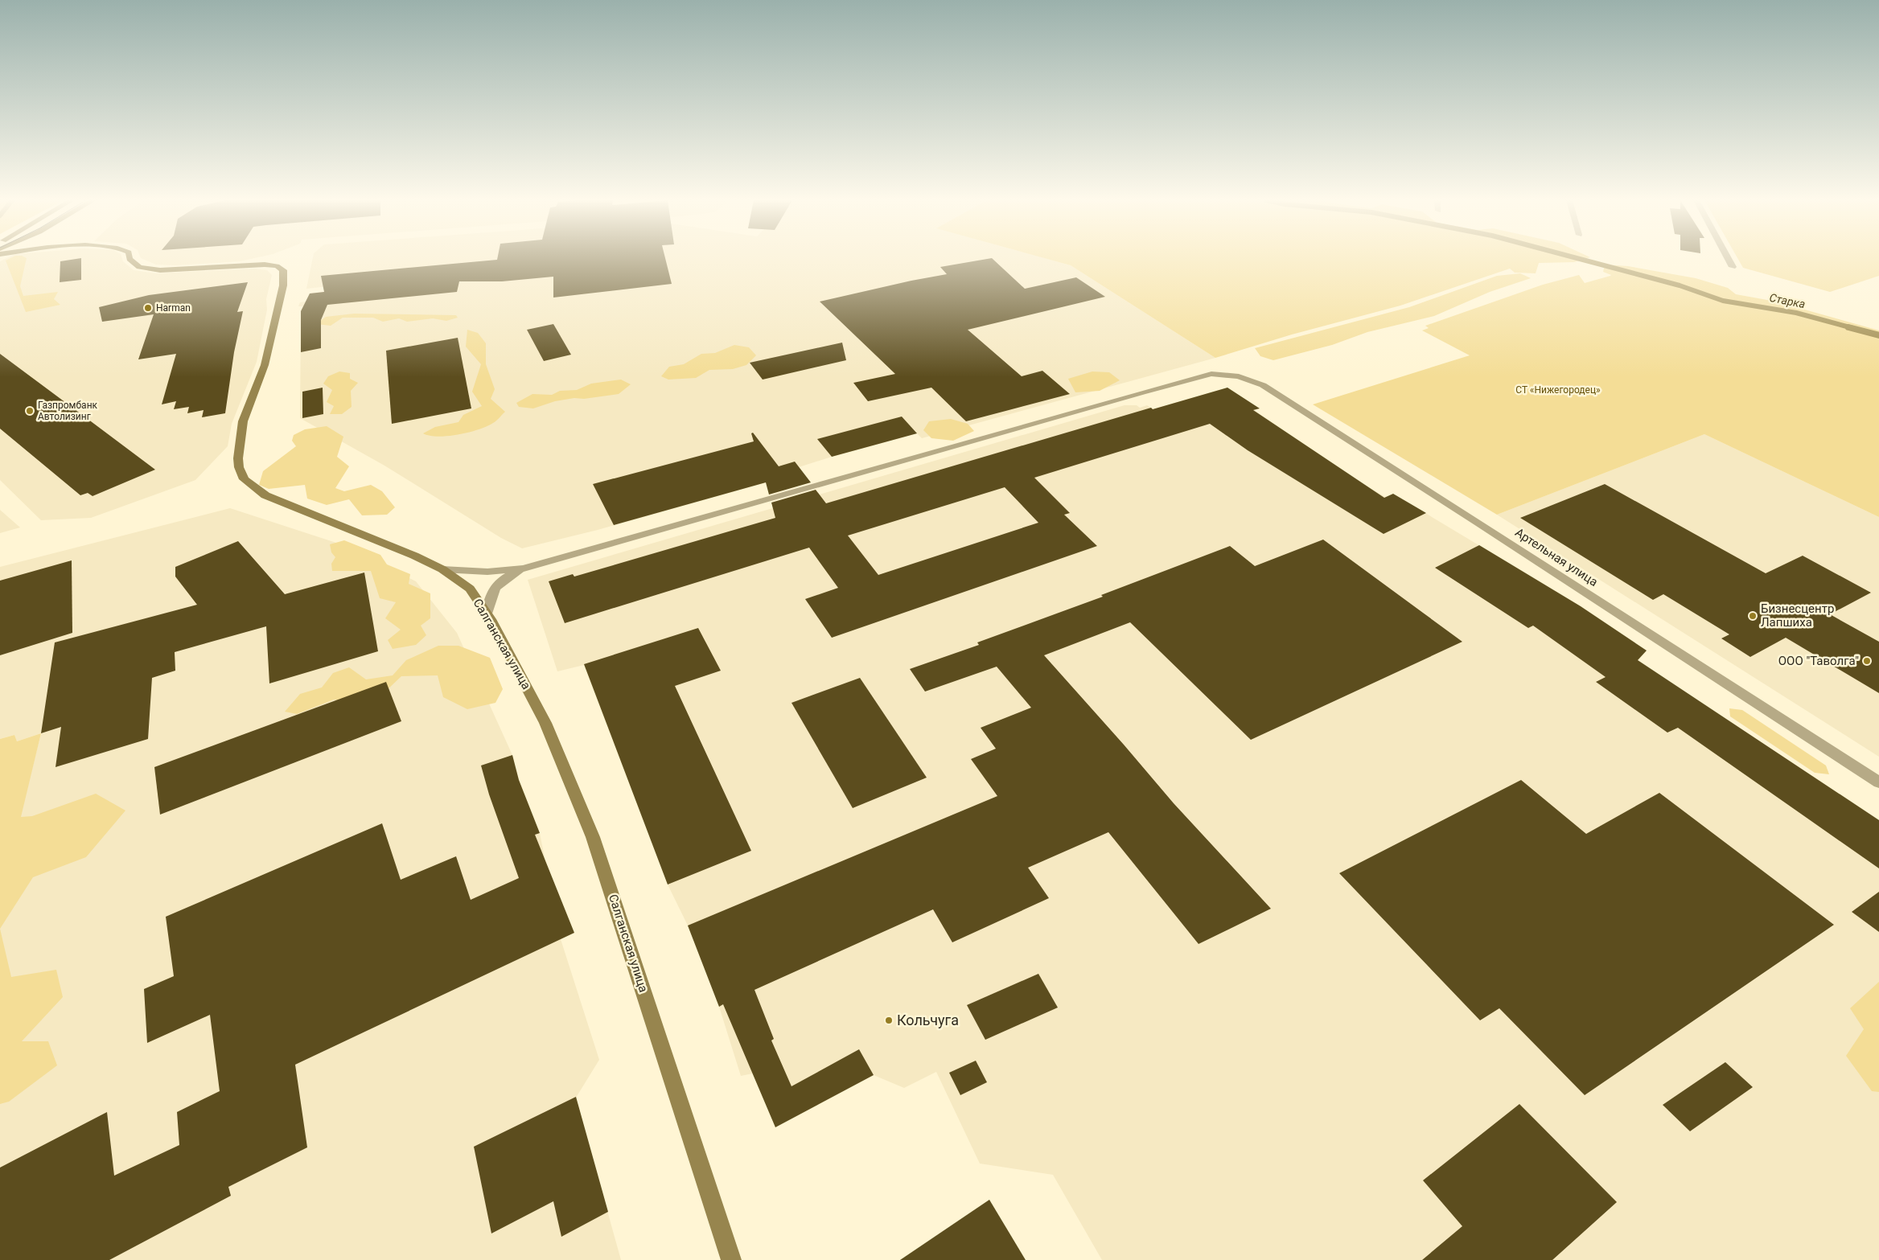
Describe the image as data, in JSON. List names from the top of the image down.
{
  "streets": {
    "street": ["Артельная улица", "Салганская улица"]
  },
  "water": ["Старка"],
  "parks": ["СТ «Нижегородец»"],
  "places": [
    "Harman",
    "Газпромбанк Автолизинг",
    "Бизнесцентр Лапшиха",
    "ООО \"Таволга\"",
    "Кольчуга"
  ]
}
